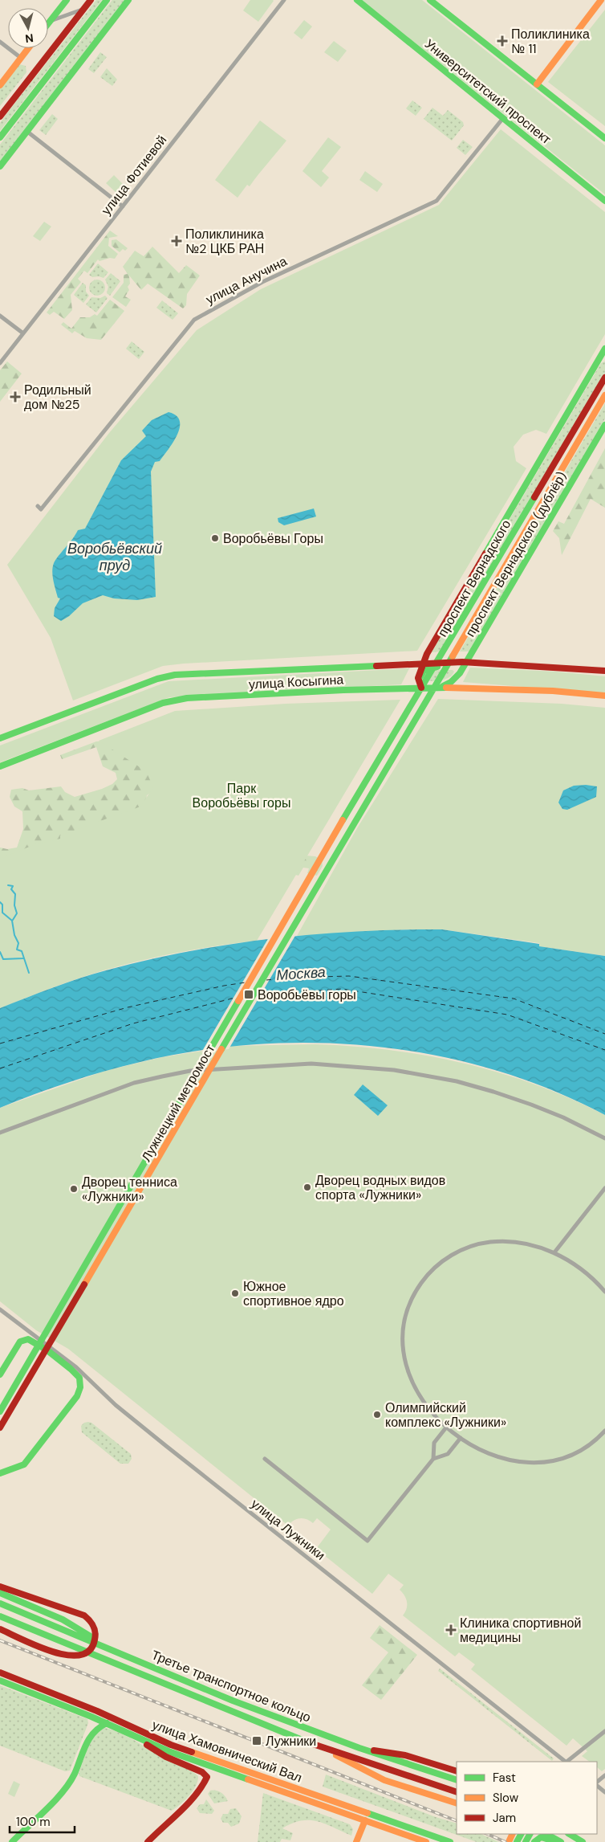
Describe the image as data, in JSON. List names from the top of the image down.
{
  "streets": {
    "main road": [
      "Университетский проспект",
      "проспект Вернадского (дублёр)",
      "проспект Вернадского",
      "улица Косыгина",
      "Лужнецкий метромост",
      "Третье транспортное кольцо",
      "улица Хамовнический Вал"
    ],
    "street": ["улица Фотиевой", "улица Анучина", "улица Лужники"]
  },
  "crossings": [
    ["Университетский проспект", "улица Анучина"],
    ["проспект Вернадского (дублёр)", "улица Косыгина"],
    ["проспект Вернадского", "Лужнецкий метромост"]
  ],
  "water": ["Воробьёвский пруд", "Москва"],
  "parks": ["Парк Воробьёвы горы"],
  "places": {
    "health": [
      "Поликлиника № 11",
      "Поликлиника №2 ЦКБ РАН",
      "Родильный дом №25",
      "Клиника спортивной медицины"
    ],
    "other": [
      "Воробьёвы Горы",
      "Дворец водных видов спорта «Лужники»",
      "Дворец тенниса «Лужники»",
      "Южное спортивное ядро",
      "Олимпийский комплекс «Лужники»"
    ],
    "transit": ["Воробьёвы горы", "Лужники"]
  },
  "legend": ["Fast", "Slow", "Jam"],
  "scale_bar": "100 m",
  "north": "bottom"
}
